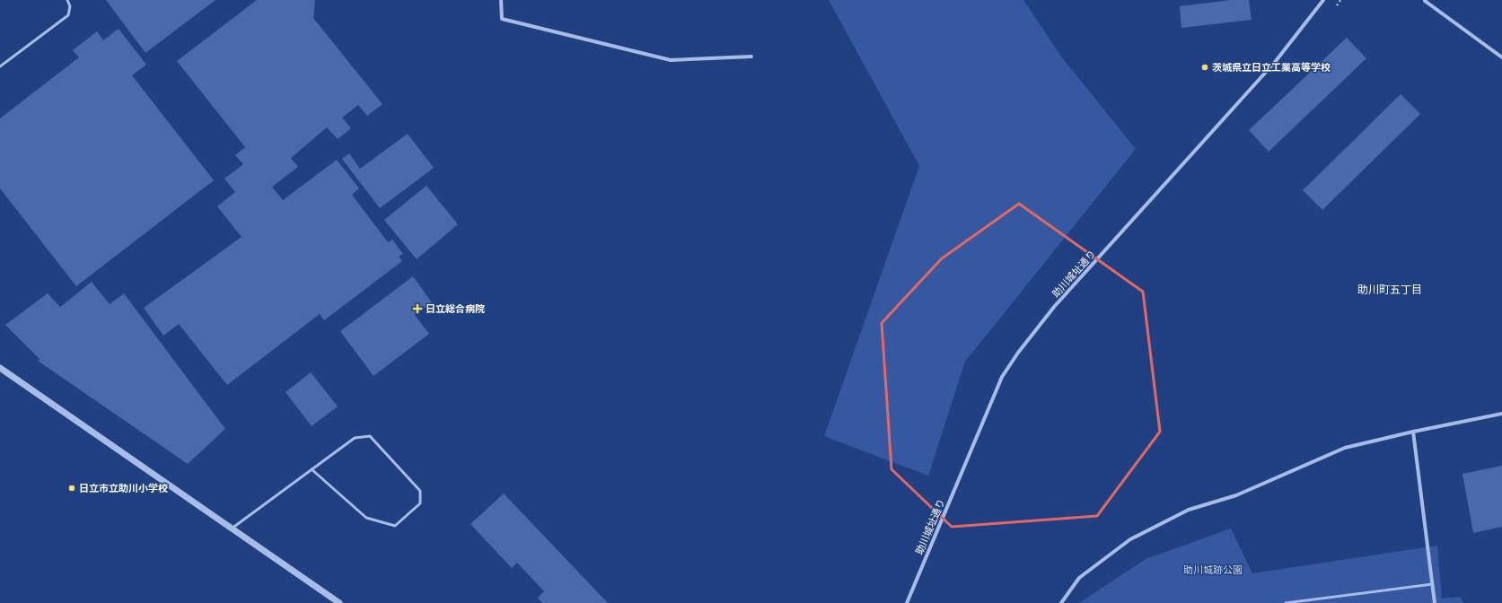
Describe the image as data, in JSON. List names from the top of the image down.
{
  "streets": {
    "street": ["助川城址通り"]
  },
  "districts": ["助川町五丁目"],
  "parks": ["助川城跡公園"],
  "places": {
    "other": ["茨城県立日立工業高等学校", "日立市立助川小学校"],
    "health": ["日立総合病院"]
  }
}
